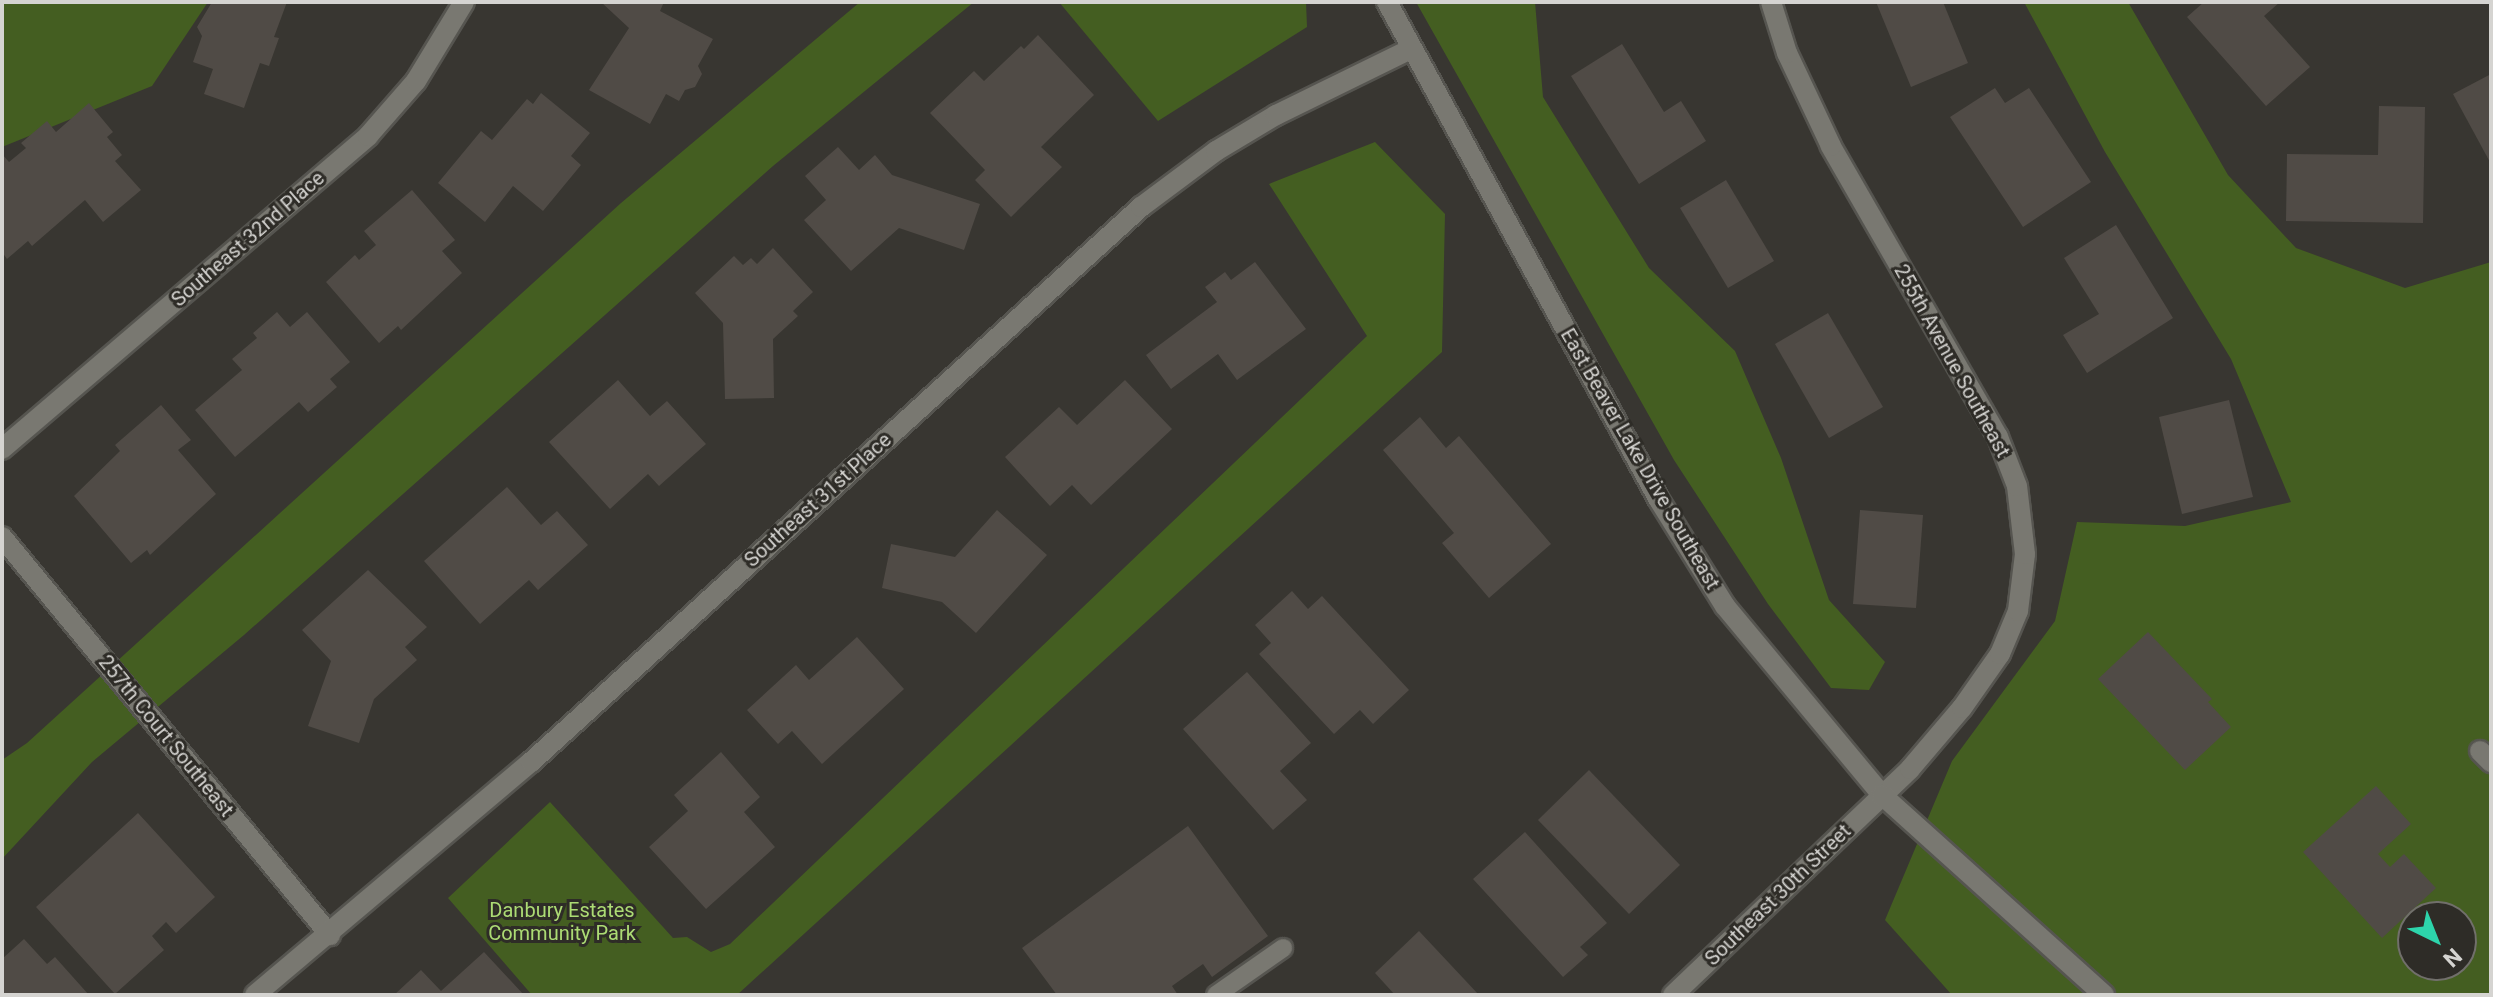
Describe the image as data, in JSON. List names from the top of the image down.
{
  "streets": {
    "street": [
      "Southeast 32nd Place",
      "255th Avenue Southeast",
      "East Beaver Lake Drive Southeast",
      "Southeast 31st Place",
      "257th Court Southeast",
      "Southeast 30th Street"
    ]
  },
  "crossings": [
    ["255th Avenue Southeast", "East Beaver Lake Drive Southeast"],
    ["255th Avenue Southeast", "Southeast 30th Street"],
    ["East Beaver Lake Drive Southeast", "Southeast 31st Place"],
    ["East Beaver Lake Drive Southeast", "Southeast 30th Street"],
    ["Southeast 31st Place", "257th Court Southeast"]
  ],
  "parks": ["Danbury Estates Community Park"],
  "north": "bottom right"
}
